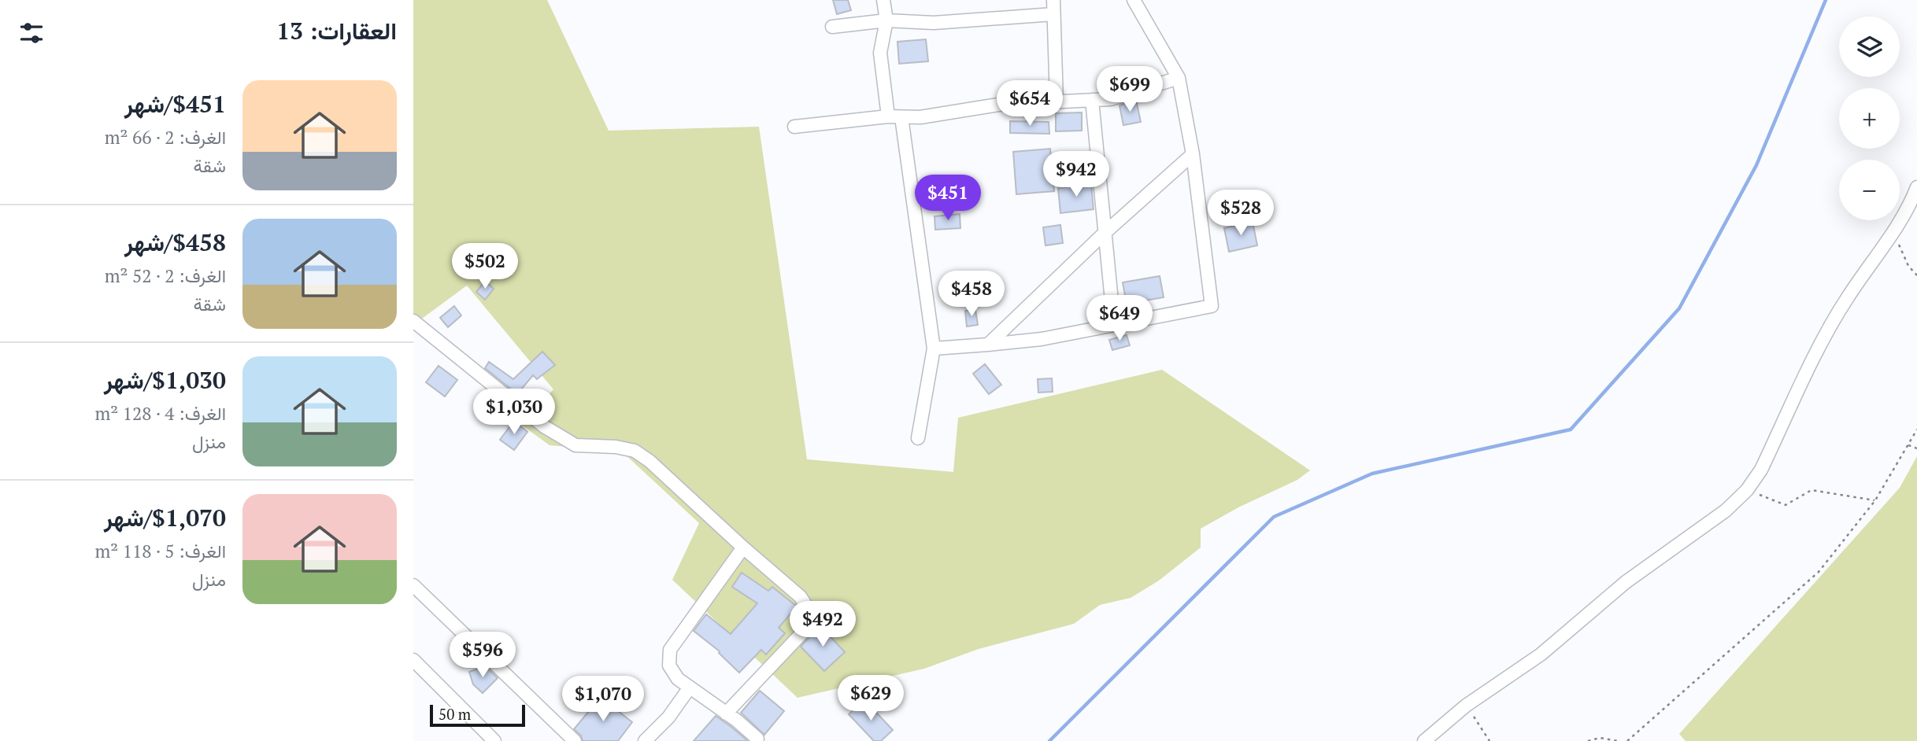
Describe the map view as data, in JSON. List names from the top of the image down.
{
  "scale_bar": "50 m",
  "page": {
    "heading": "العقارات: 13",
    "map_buttons": ["+", "−"],
    "price": [
      "$699",
      "$654",
      "$942",
      "$451",
      "$528",
      "$502",
      "$458",
      "$649",
      "$1,030",
      "$492",
      "$596",
      "$629",
      "$1,070"
    ],
    "list": [
      {
        "name": "$451/شهر",
        "note": "الغرف: 2 · 66 m² · شقة"
      },
      {
        "name": "$458/شهر",
        "note": "الغرف: 2 · 52 m² · شقة"
      },
      {
        "name": "$1,030/شهر",
        "note": "الغرف: 4 · 128 m² · منزل"
      },
      {
        "name": "$1,070/شهر",
        "note": "الغرف: 5 · 118 m² · منزل"
      }
    ],
    "scale": "50 m"
  }
}
